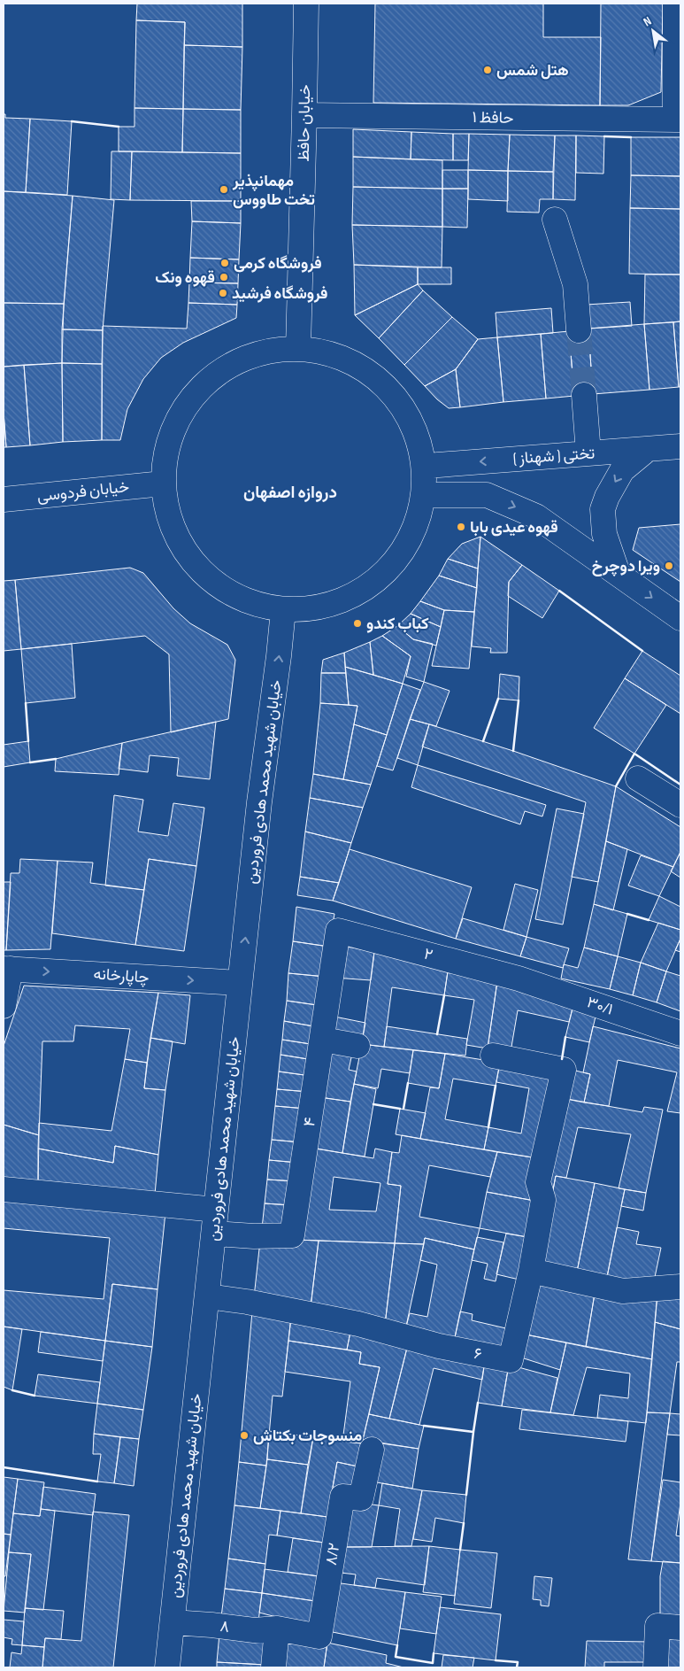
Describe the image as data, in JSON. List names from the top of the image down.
{
  "streets": {
    "street": [
      "حافظ ۱",
      "خیابان حافظ",
      "تختی ( شهناز )",
      "خیابان فردوسی",
      "خیابان شهید محمد هادی فروردین",
      "۲",
      "چاپارخانه",
      "۳۰/۱",
      "۴",
      "۶",
      "۸/۲",
      "۸"
    ]
  },
  "crossings": [
    ["حافظ ۱", "خیابان حافظ"],
    ["خیابان شهید محمد هادی فروردین", "چاپارخانه"],
    ["خیابان شهید محمد هادی فروردین", "۴"],
    ["خیابان شهید محمد هادی فروردین", "۶"],
    ["خیابان شهید محمد هادی فروردین", "۸"],
    ["۲", "۳۰/۱"],
    ["۲", "۴"],
    ["۸/۲", "۸"]
  ],
  "one_way": ["تختی ( شهناز )", "خیابان شهید محمد هادی فروردین", "چاپارخانه"],
  "districts": ["دروازه اصفهان"],
  "places": [
    "هتل شمس",
    "مهمانپذیر تخت طاووس",
    "فروشگاه کرمی",
    "قهوه ونک",
    "فروشگاه فرشید",
    "قهوه عیدی بابا",
    "ویرا دوچرخ",
    "کباب کندو",
    "منسوجات بکتاش"
  ],
  "north": "top left"
}
